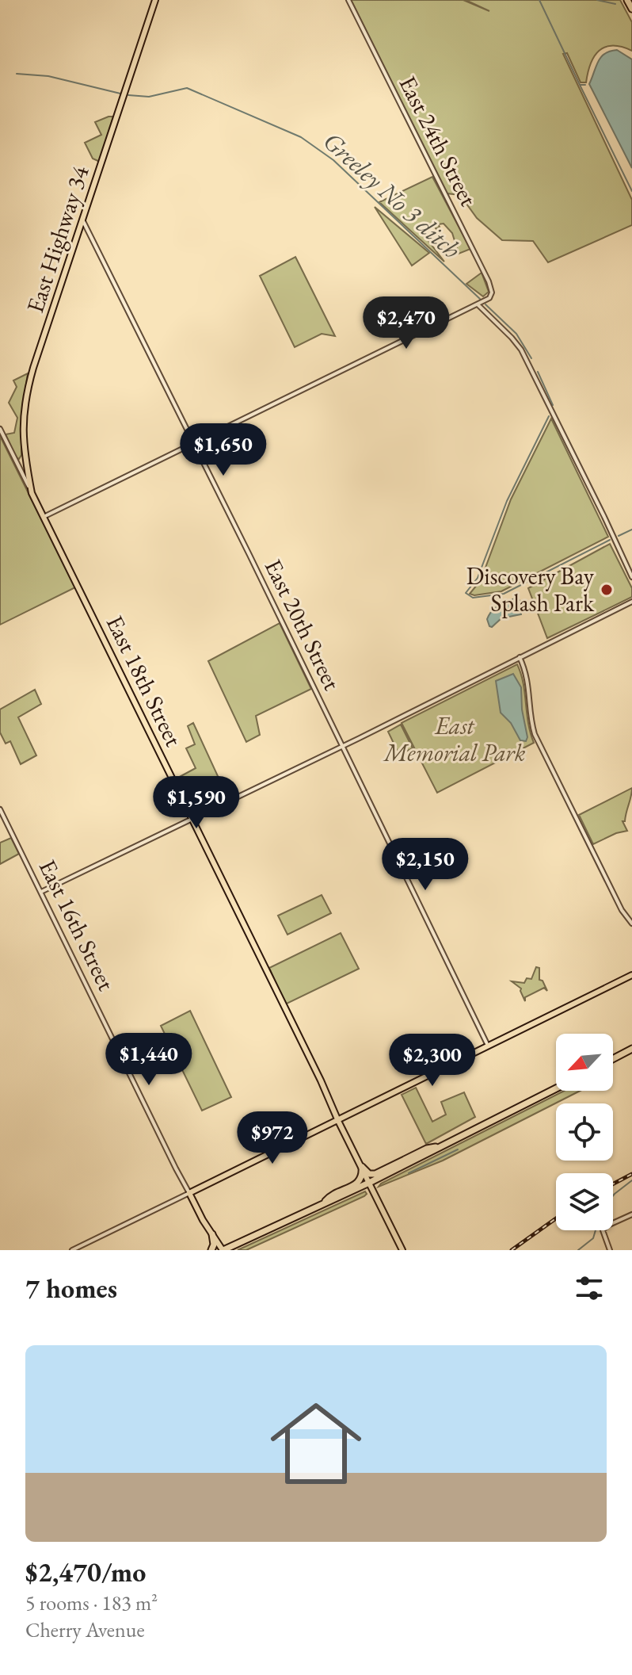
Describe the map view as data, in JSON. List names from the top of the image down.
{
  "streets": {
    "main road": ["East Highway 34", "East 18th Street"],
    "street": ["East 24th Street", "East 20th Street", "East 16th Street"]
  },
  "crossings": [
    ["East Highway 34", "East 20th Street"],
    ["East Highway 34", "East 18th Street"]
  ],
  "water": ["Greeley No 3 ditch"],
  "parks": ["East Memorial Park"],
  "places": ["Discovery Bay Splash Park"],
  "north": "bottom left",
  "page": {
    "price": [
      "$2,470",
      "$1,650",
      "$1,590",
      "$2,150",
      "$1,440",
      "$2,300",
      "$972"
    ],
    "heading": "7 homes",
    "list": [
      {
        "name": "$2,470/mo",
        "note": "5 rooms · 183 m² · Cherry Avenue"
      }
    ]
  }
}
